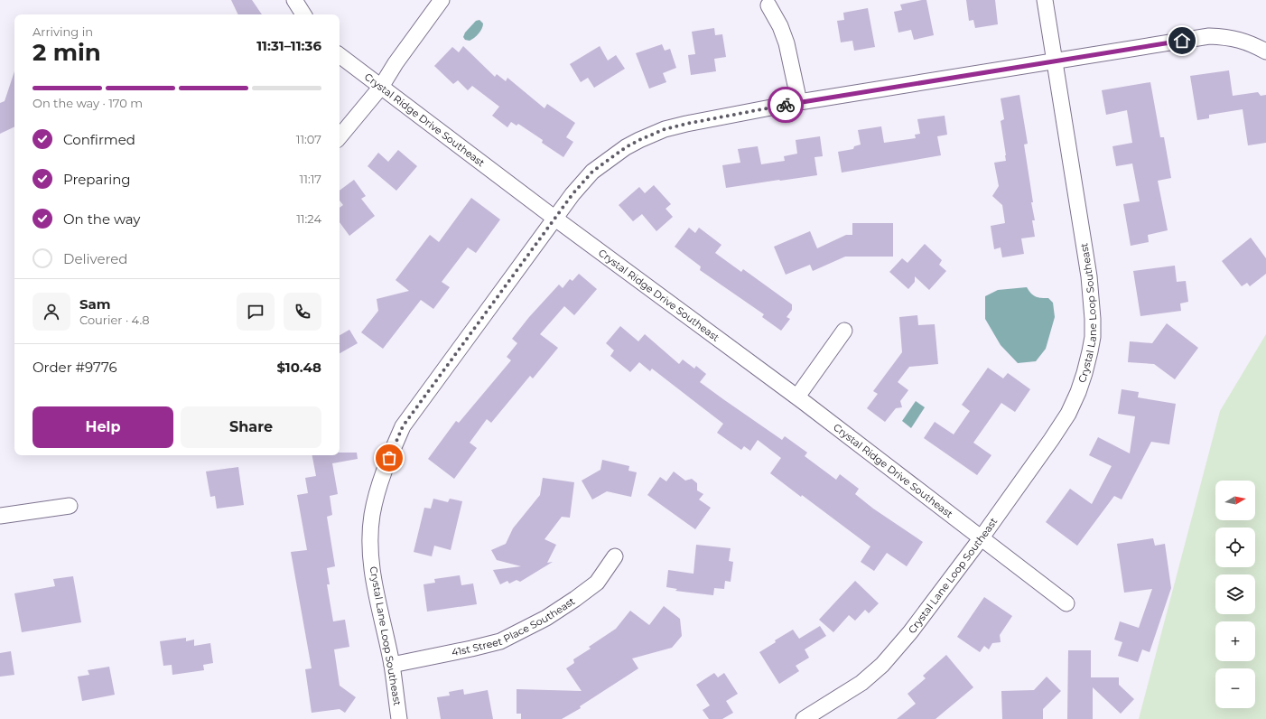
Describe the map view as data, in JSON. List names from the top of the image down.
{
  "streets": {
    "street": ["Crystal Ridge Drive Southeast", "Crystal Lane Loop Southeast", "41st Street Place Southeast"]
  },
  "crossings": [
    ["Crystal Ridge Drive Southeast", "Crystal Lane Loop Southeast"],
    ["Crystal Lane Loop Southeast", "41st Street Place Southeast"]
  ],
  "north": "right",
  "page": {
    "heading": ["2 min", "Arriving in", "11:31–11:36"],
    "panel": [
      "Sam",
      "Courier · 4.8",
      "Order #9776",
      "$10.48"
    ],
    "bar": "On the way · 170 m",
    "list": [
      ["Confirmed", "11:07"],
      ["Preparing", "11:17"],
      ["On the way", "11:24"],
      "Delivered"
    ],
    "buttons": ["Help", "Share"],
    "map_buttons": ["+", "−"]
  }
}
